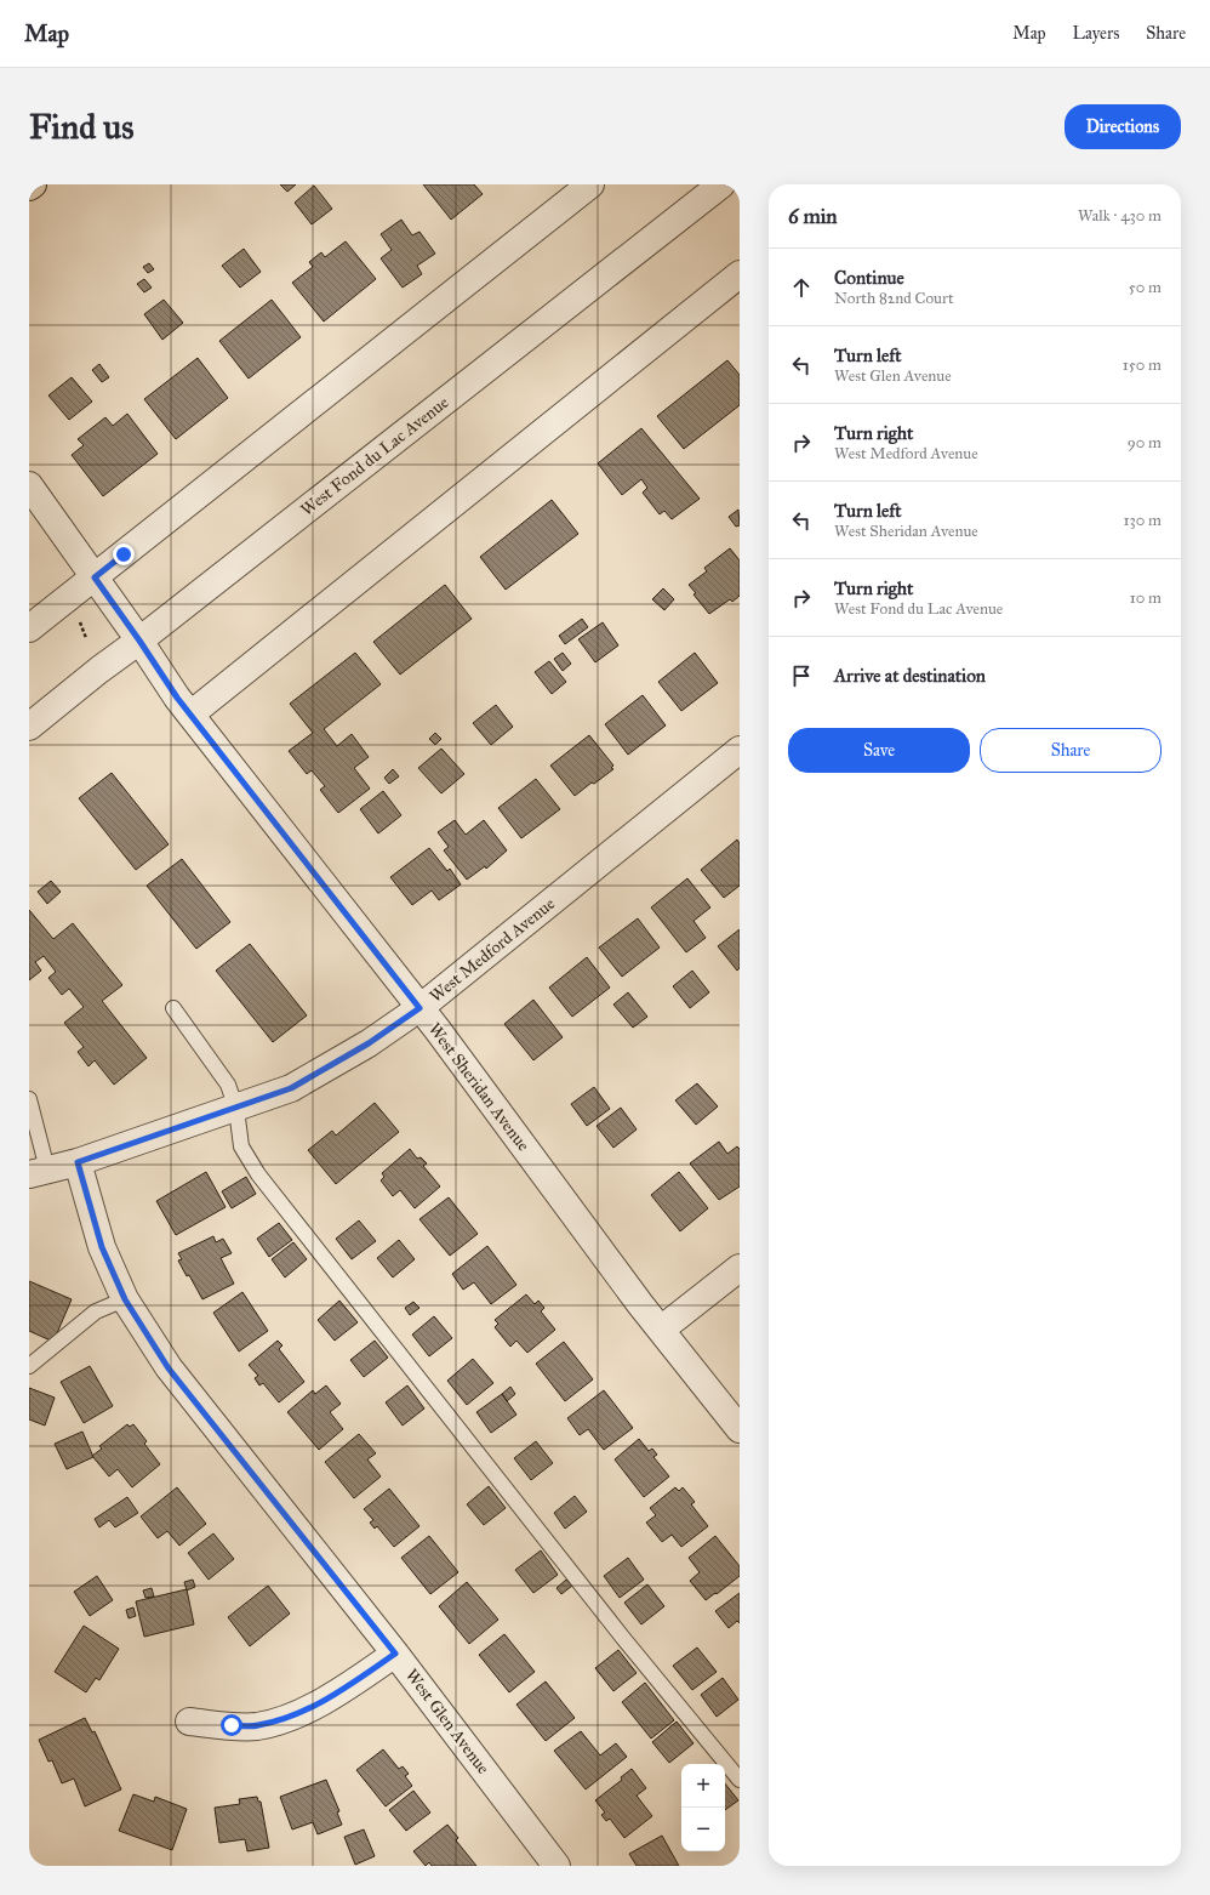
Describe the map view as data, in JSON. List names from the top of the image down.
{
  "streets": {
    "street": [
      "West Fond du Lac Avenue",
      "West Medford Avenue",
      "West Sheridan Avenue",
      "West Glen Avenue"
    ]
  },
  "crossings": [
    ["West Fond du Lac Avenue", "West Sheridan Avenue"],
    ["West Medford Avenue", "West Sheridan Avenue"],
    ["West Medford Avenue", "West Glen Avenue"]
  ],
  "page": {
    "header": "Map",
    "nav": ["Map", "Layers", "Share"],
    "buttons": [
      "Directions",
      ["Save", "Share"]
    ],
    "title": "Find us",
    "heading": ["6 min", "Walk · 430 m"],
    "list": [
      ["Continue", "North 82nd Court", "50 m"],
      ["Turn left", "West Glen Avenue", "150 m"],
      ["Turn right", "West Medford Avenue", "90 m"],
      ["Turn left", "West Sheridan Avenue", "130 m"],
      ["Turn right", "West Fond du Lac Avenue", "10 m"],
      "Arrive at destination"
    ],
    "map_buttons": ["+", "−"]
  }
}
